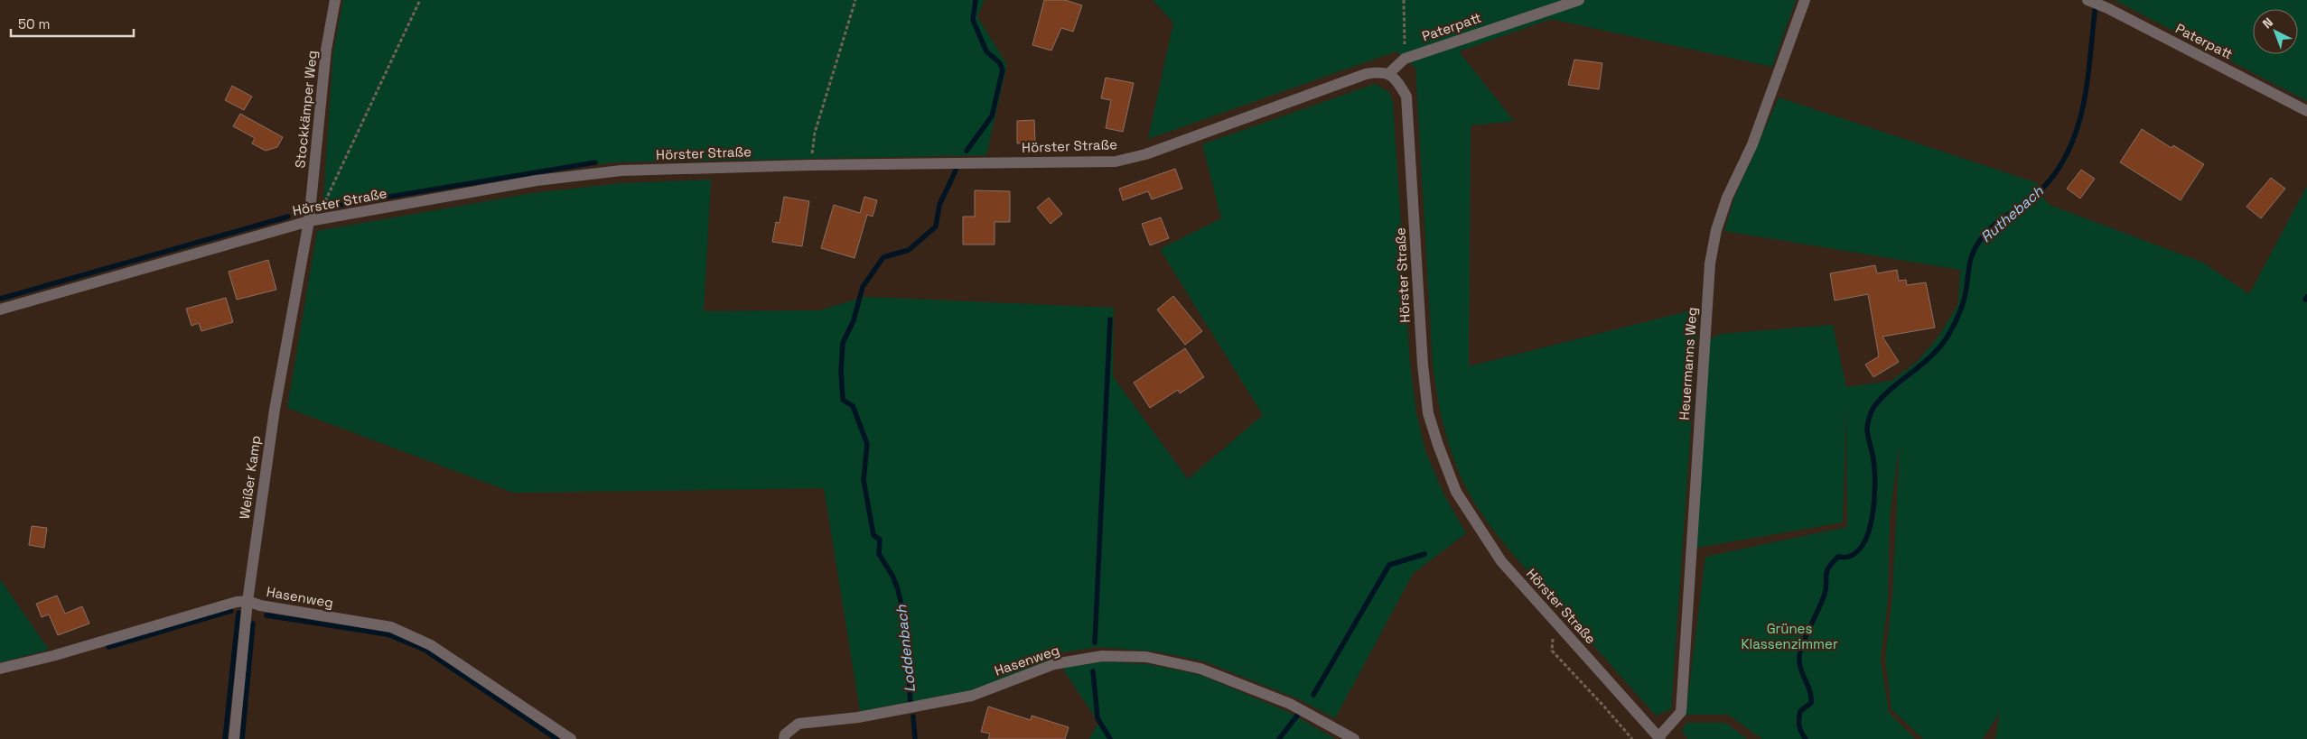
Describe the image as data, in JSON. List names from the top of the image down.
{
  "streets": {
    "street": [
      "Paterpatt",
      "Stockkämper Weg",
      "Hörster Straße",
      "Heuermanns Weg",
      "Weißer Kamp",
      "Hasenweg"
    ]
  },
  "crossings": [
    ["Paterpatt", "Hörster Straße"],
    ["Stockkämper Weg", "Hörster Straße"],
    ["Stockkämper Weg", "Weißer Kamp"],
    ["Hörster Straße", "Heuermanns Weg"],
    ["Hörster Straße", "Weißer Kamp"],
    ["Weißer Kamp", "Hasenweg"]
  ],
  "water": ["Ruthebach", "Loddenbach"],
  "parks": ["Grünes Klassenzimmer"],
  "scale_bar": "50 m",
  "north": "top left"
}
